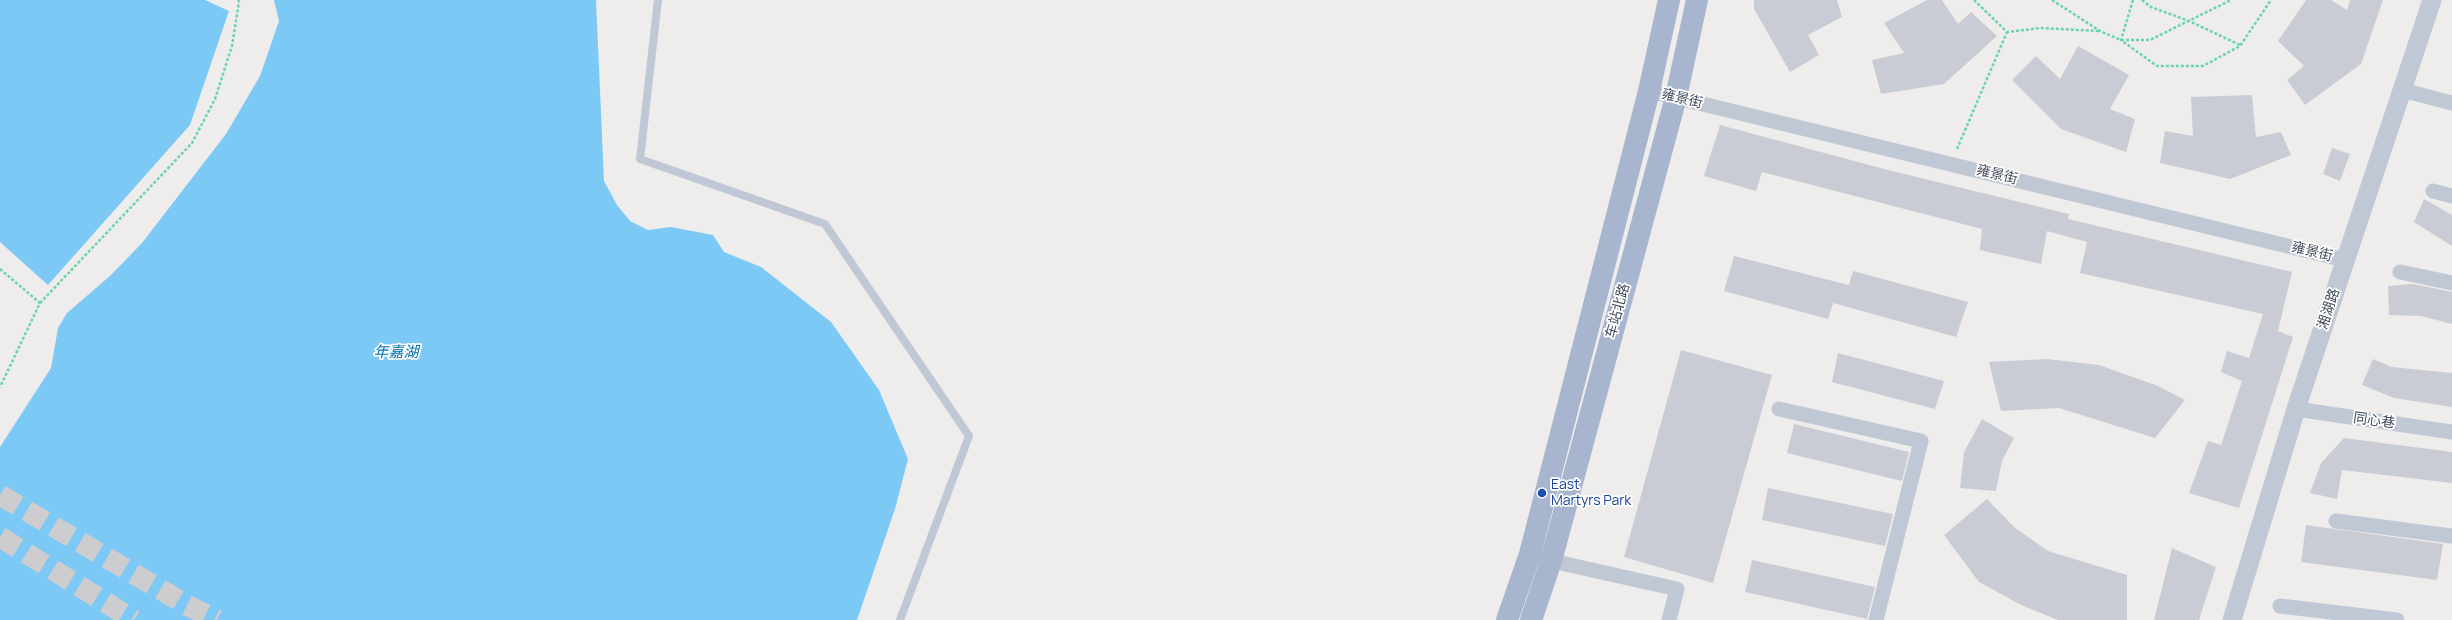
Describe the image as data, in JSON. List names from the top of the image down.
{
  "streets": {
    "main road": ["车站北路"],
    "street": ["雍景街", "湘湖路", "同心巷"]
  },
  "crossings": [
    ["雍景街", "湘湖路"],
    ["雍景街", "车站北路"],
    ["湘湖路", "同心巷"]
  ],
  "water": ["年嘉湖"],
  "places": ["East Martyrs Park"]
}
